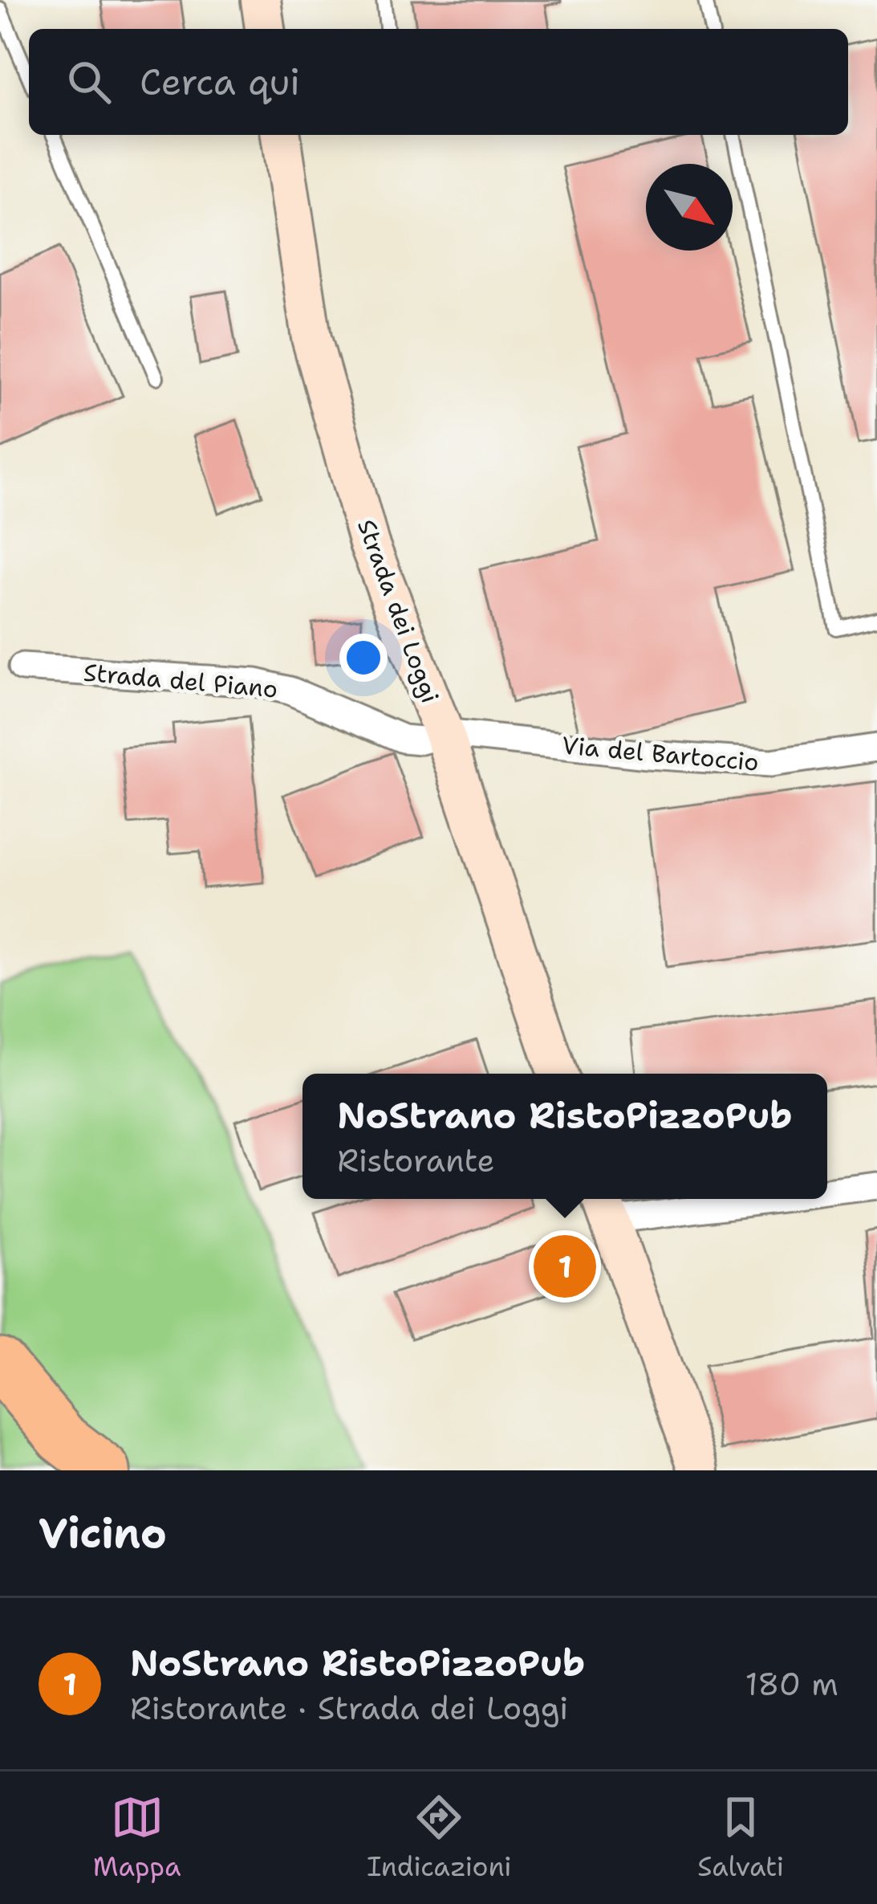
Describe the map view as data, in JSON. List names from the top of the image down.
{
  "streets": {
    "street": ["Strada dei Loggi", "Strada del Piano", "Via del Bartoccio"]
  },
  "crossings": [
    ["Strada dei Loggi", "Strada del Piano"],
    ["Strada dei Loggi", "Via del Bartoccio"],
    ["Strada del Piano", "Via del Bartoccio"]
  ],
  "north": "bottom right",
  "page": {
    "search": "Cerca qui",
    "popup": ["NoStrano RistoPizzoPub", "Ristorante"],
    "pins": "1",
    "heading": "Vicino",
    "list": [
      {
        "mark": "1",
        "name": "NoStrano RistoPizzoPub",
        "note": "Ristorante · Strada dei Loggi",
        "value": "180 m"
      }
    ],
    "nav": ["Mappa", "Indicazioni", "Salvati"]
  }
}
